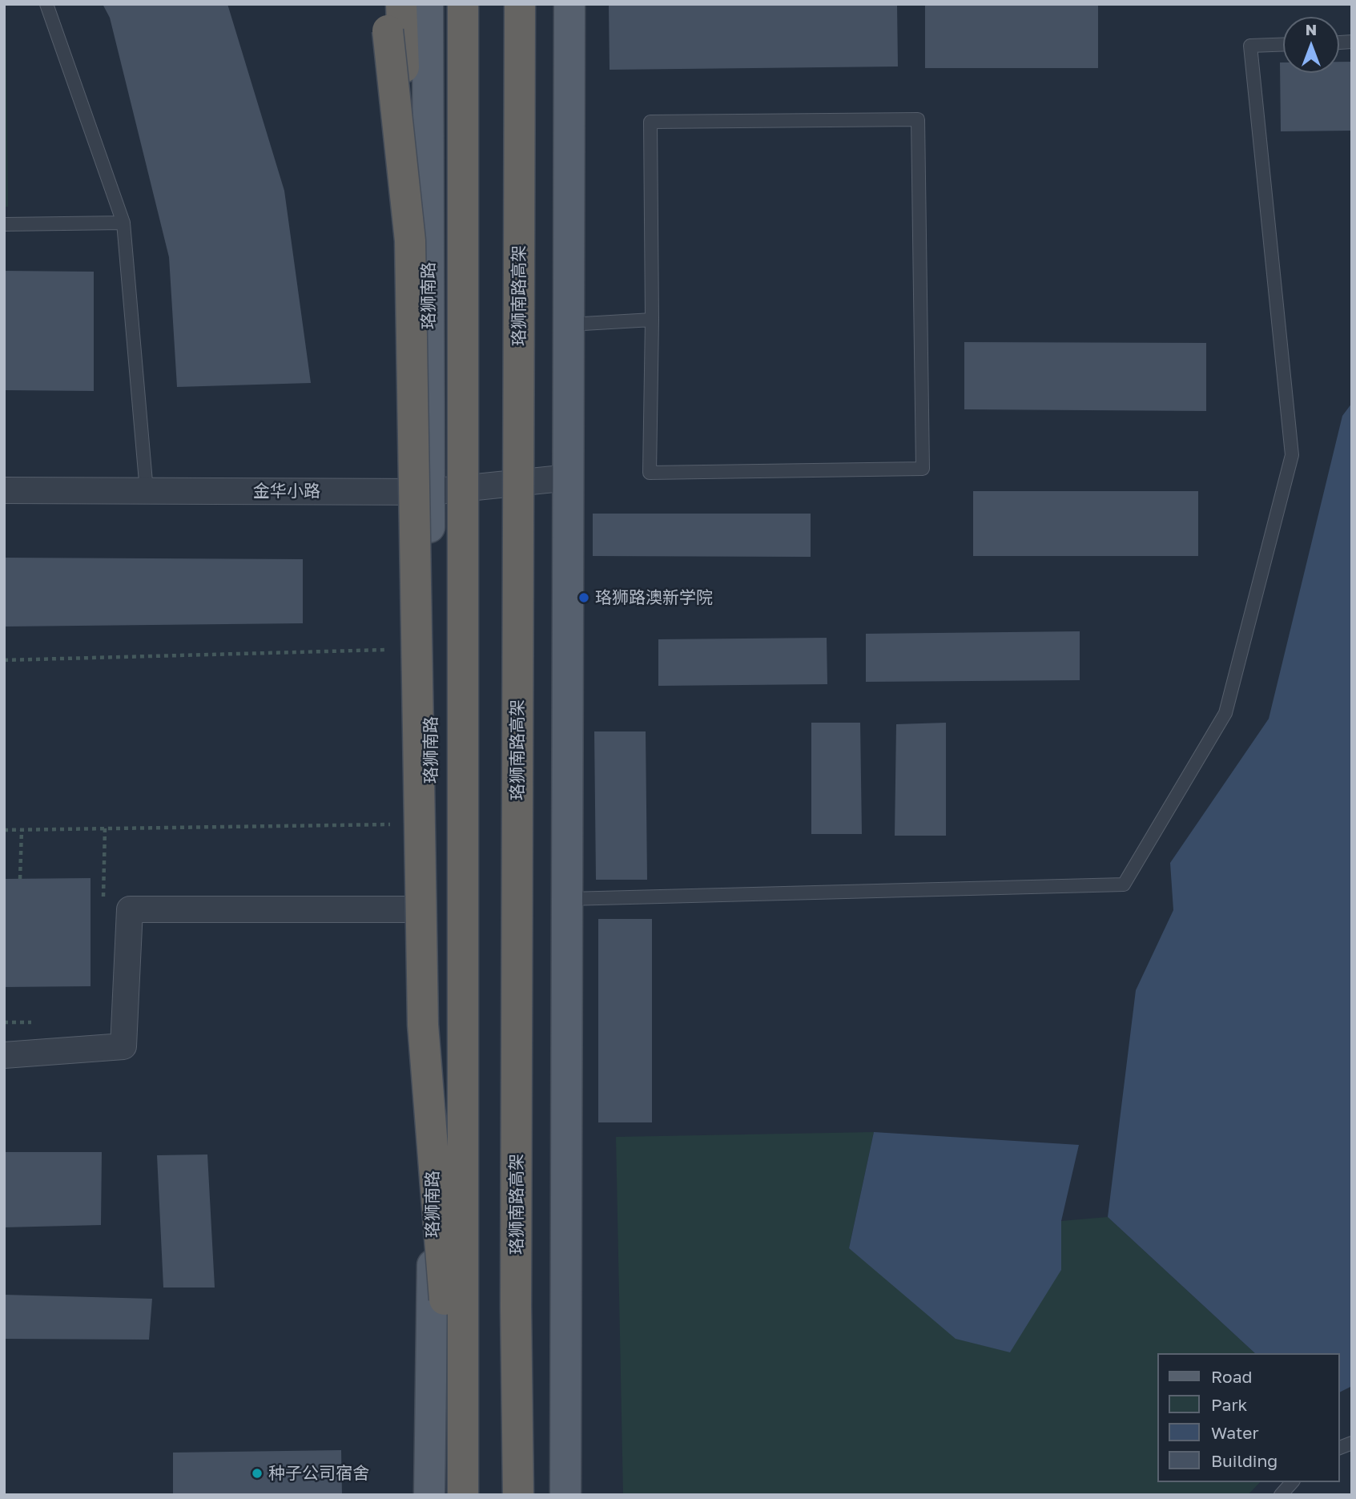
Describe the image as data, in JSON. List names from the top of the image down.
{
  "streets": {
    "highway": ["珞狮南路高架"],
    "main road": ["珞狮南路"],
    "street": ["金华小路"]
  },
  "crossings": [
    ["珞狮南路", "金华小路"]
  ],
  "places": ["珞狮路澳新学院", "种子公司宿舍"],
  "legend": [
    "Road",
    "Park",
    "Water",
    "Building"
  ],
  "north": "top"
}
